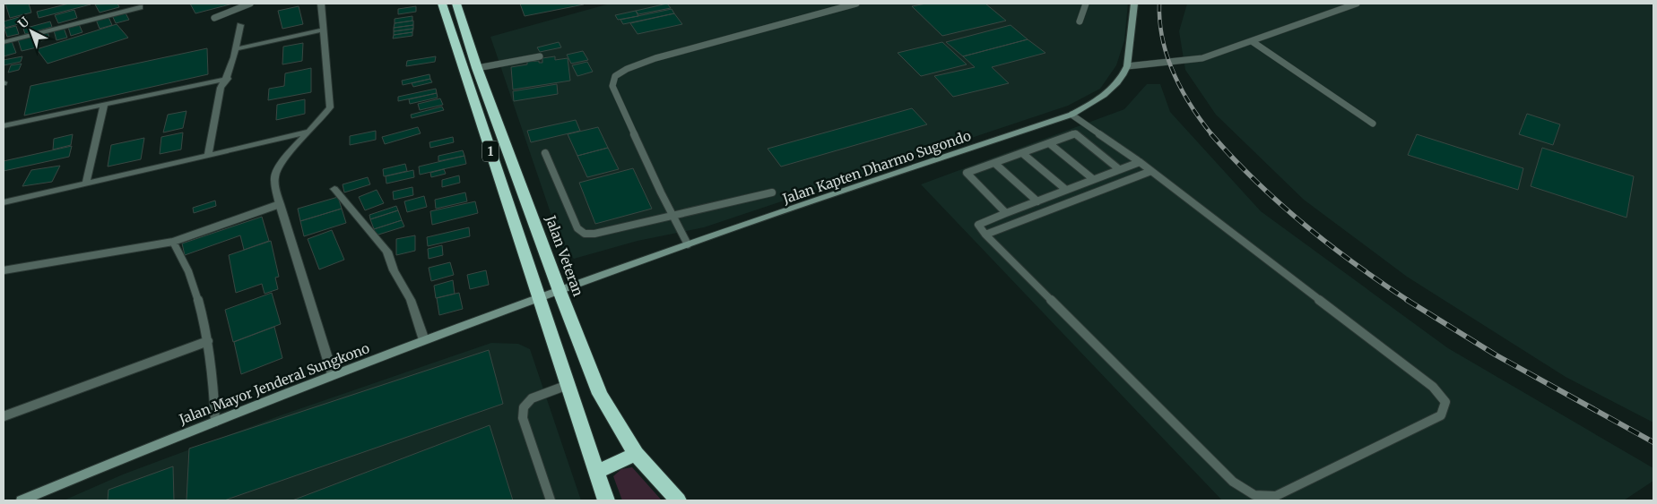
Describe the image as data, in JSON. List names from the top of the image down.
{
  "streets": {
    "highway": ["1", "Jalan Veteran"],
    "main road": ["Jalan Kapten Dharmo Sugondo", "Jalan Mayor Jenderal Sungkono"]
  },
  "crossings": [
    ["1", "Jalan Kapten Dharmo Sugondo"],
    ["1", "Jalan Mayor Jenderal Sungkono"],
    ["Jalan Kapten Dharmo Sugondo", "Jalan Veteran"],
    ["Jalan Kapten Dharmo Sugondo", "Jalan Mayor Jenderal Sungkono"]
  ],
  "north": "top left"
}
